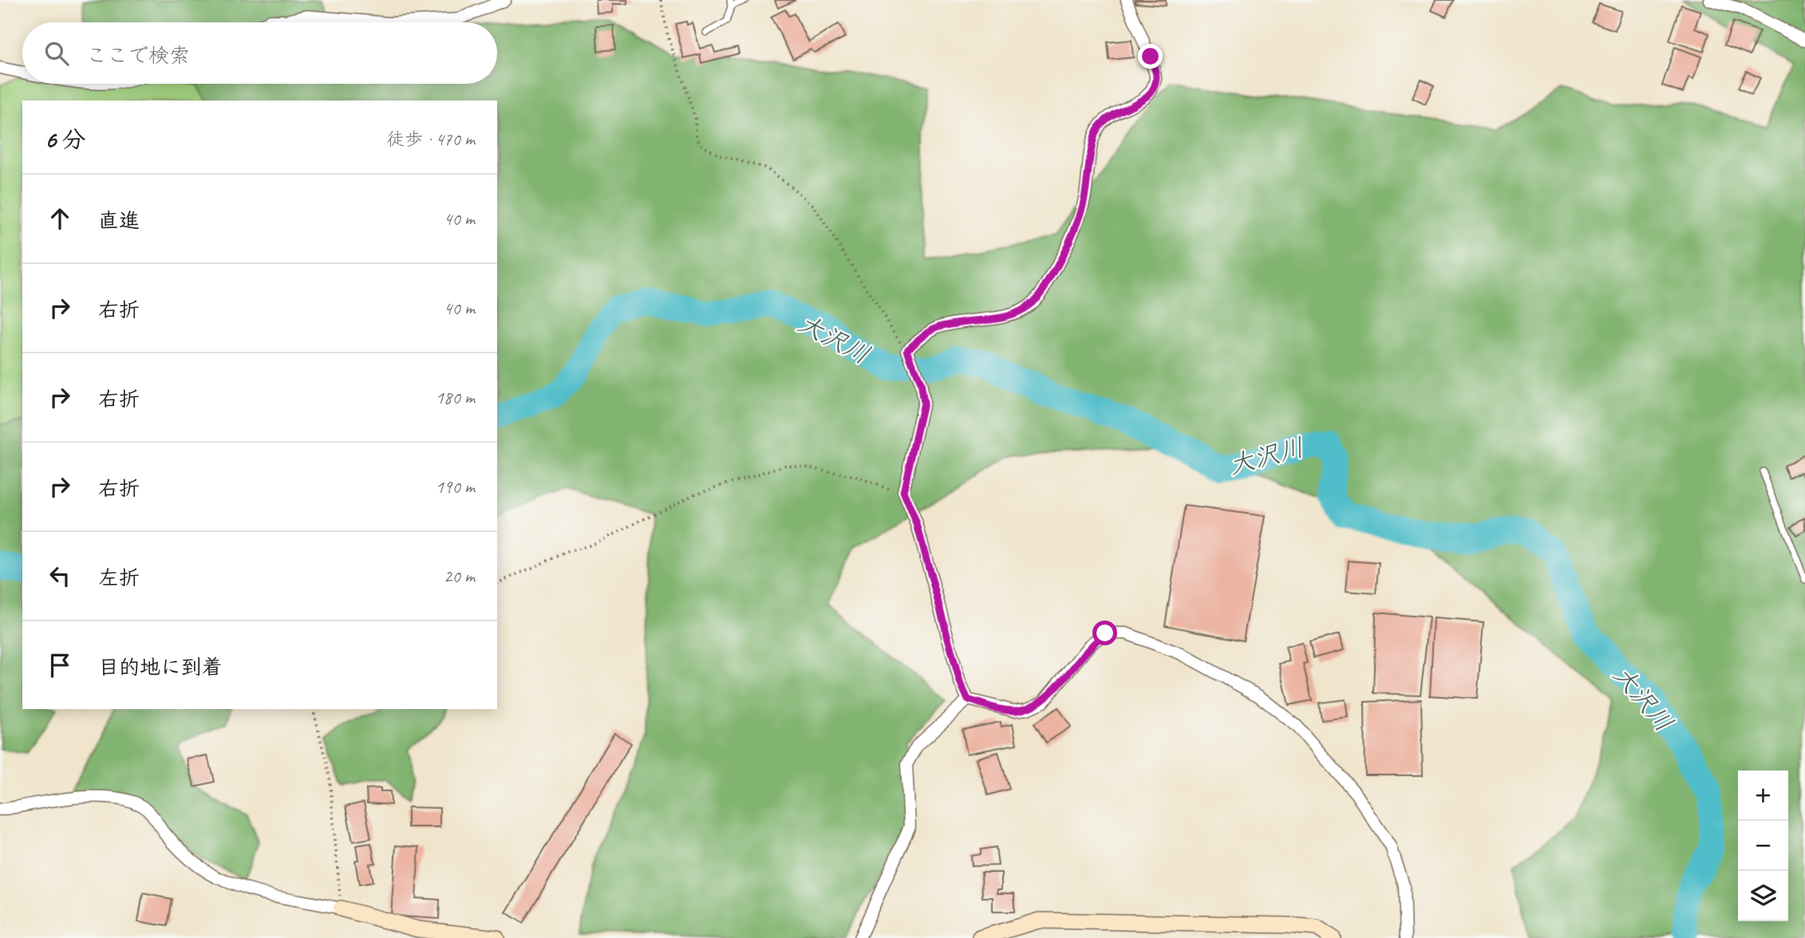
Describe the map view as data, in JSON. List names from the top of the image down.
{
  "water": ["大沢川"],
  "page": {
    "search": "ここで検索",
    "heading": ["6 分", "徒歩 · 470 m"],
    "list": [
      ["直進", "40 m"],
      ["右折", "40 m"],
      ["右折", "180 m"],
      ["右折", "190 m"],
      ["左折", "20 m"],
      "目的地に到着"
    ],
    "map_buttons": ["+", "−"]
  }
}
